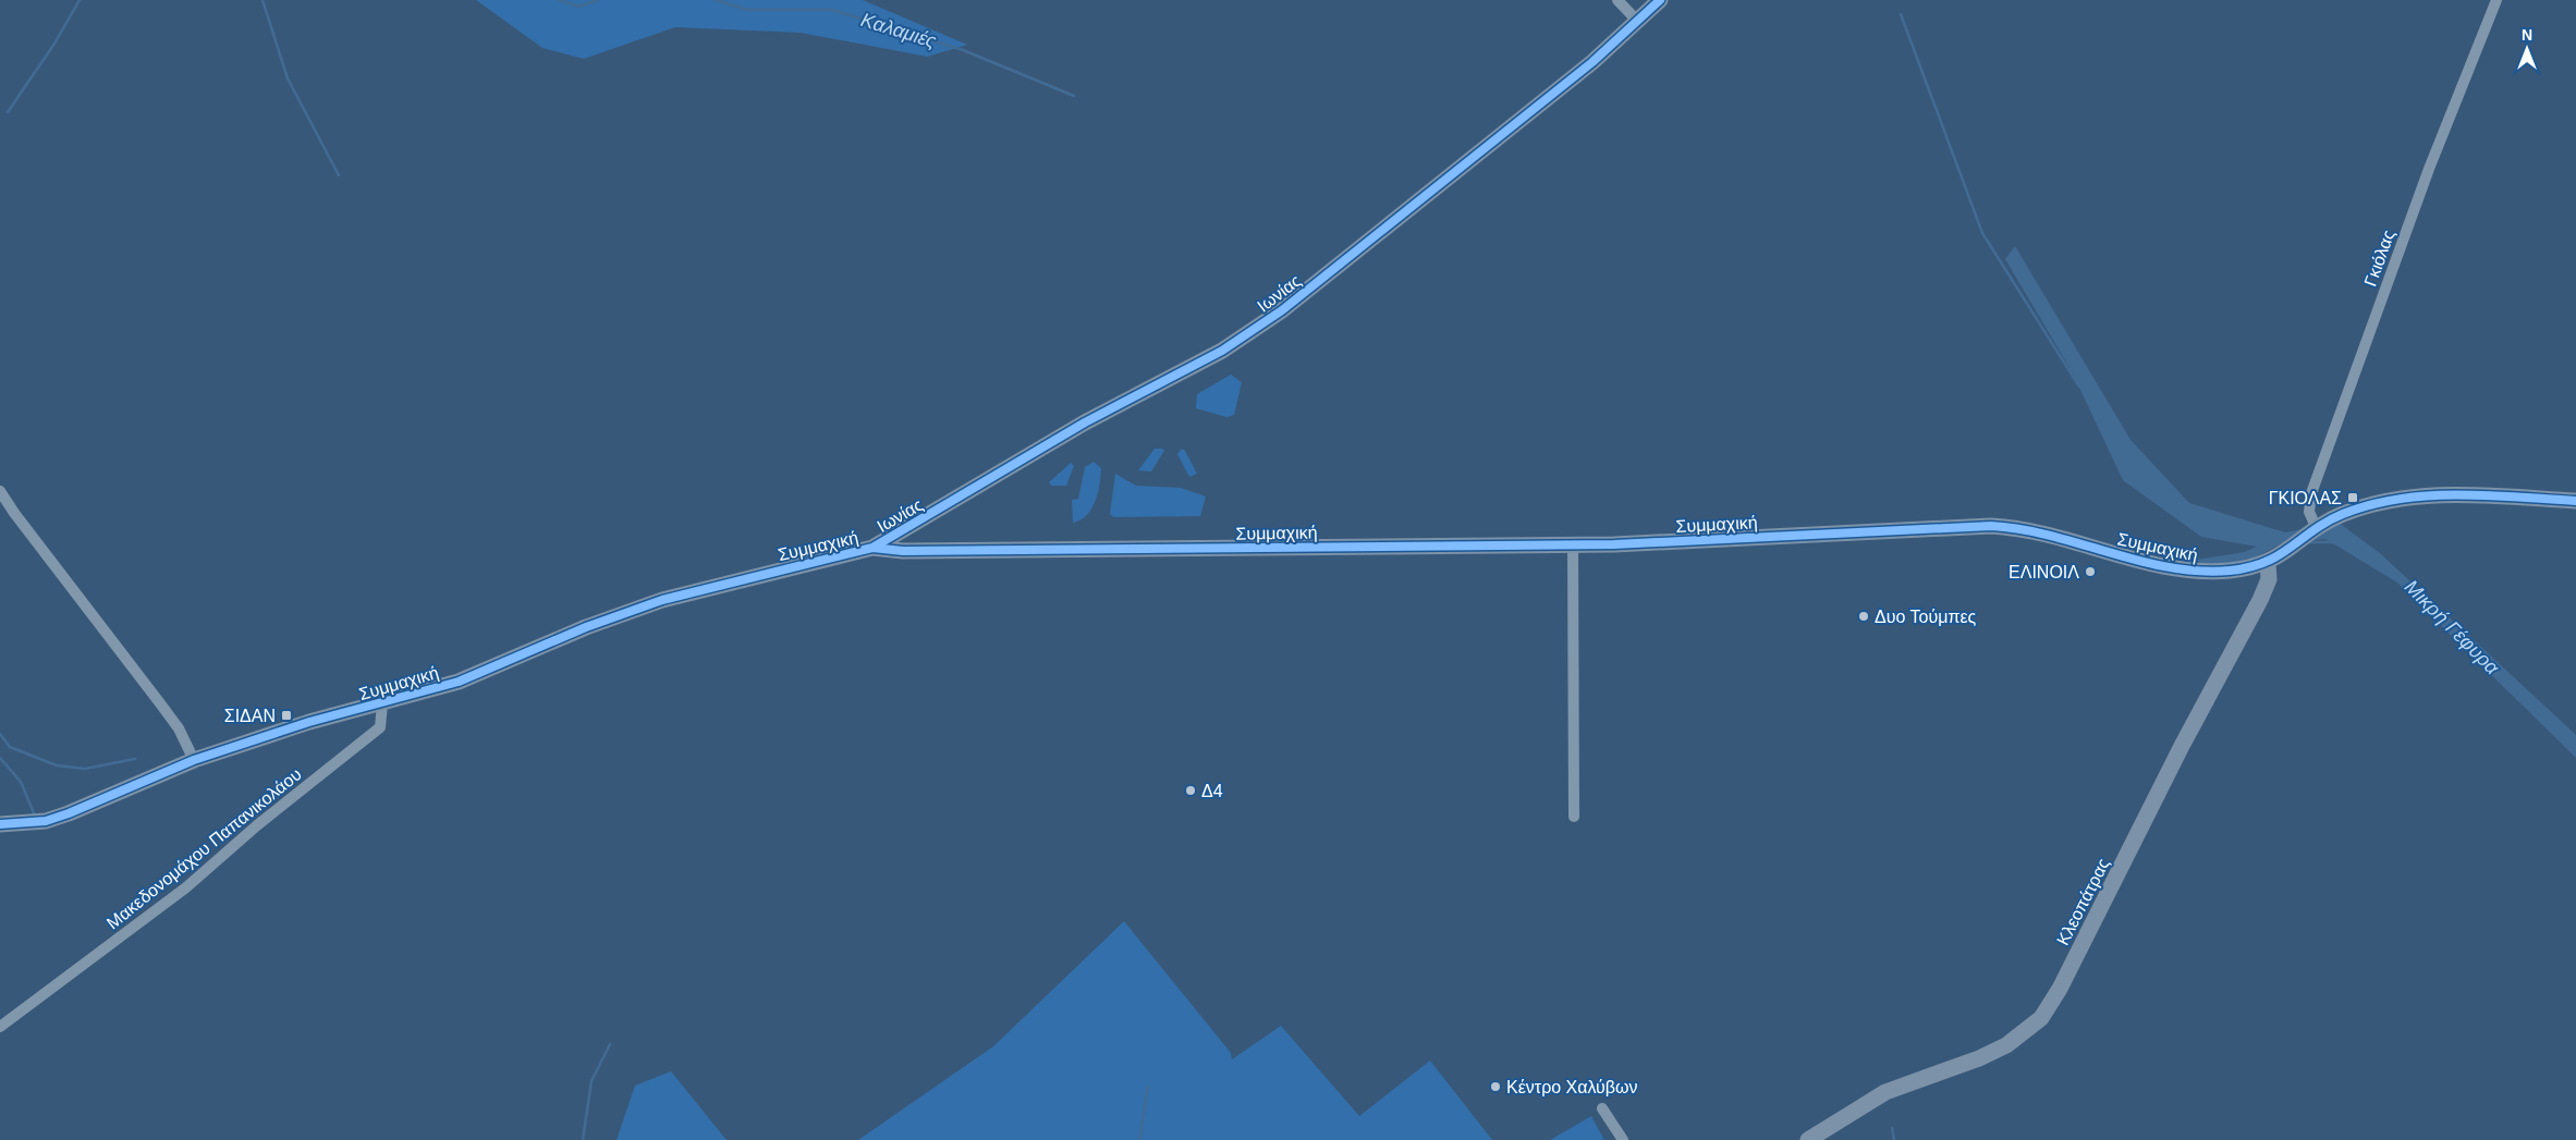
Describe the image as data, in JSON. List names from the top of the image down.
{
  "streets": {
    "street": [
      "Γκιόλας",
      "Ιωνίας",
      "Συμμαχική",
      "Μακεδονομάχου Παπανικολάου",
      "Κλεοπάτρας"
    ]
  },
  "crossings": [
    ["Γκιόλας", "Συμμαχική"],
    ["Ιωνίας", "Συμμαχική"],
    ["Συμμαχική", "Μακεδονομάχου Παπανικολάου"],
    ["Συμμαχική", "Κλεοπάτρας"]
  ],
  "water": ["Καλαμιές", "Μικρή Γέφυρα"],
  "places": {
    "transit": ["ΓΚΙΟΛΑΣ", "ΣΙΔΑΝ"],
    "other": [
      "ΕΛΙΝΟΙΛ",
      "Δυο Τούμπες",
      "Δ4",
      "Κέντρο Χαλύβων"
    ]
  },
  "north": "top"
}
